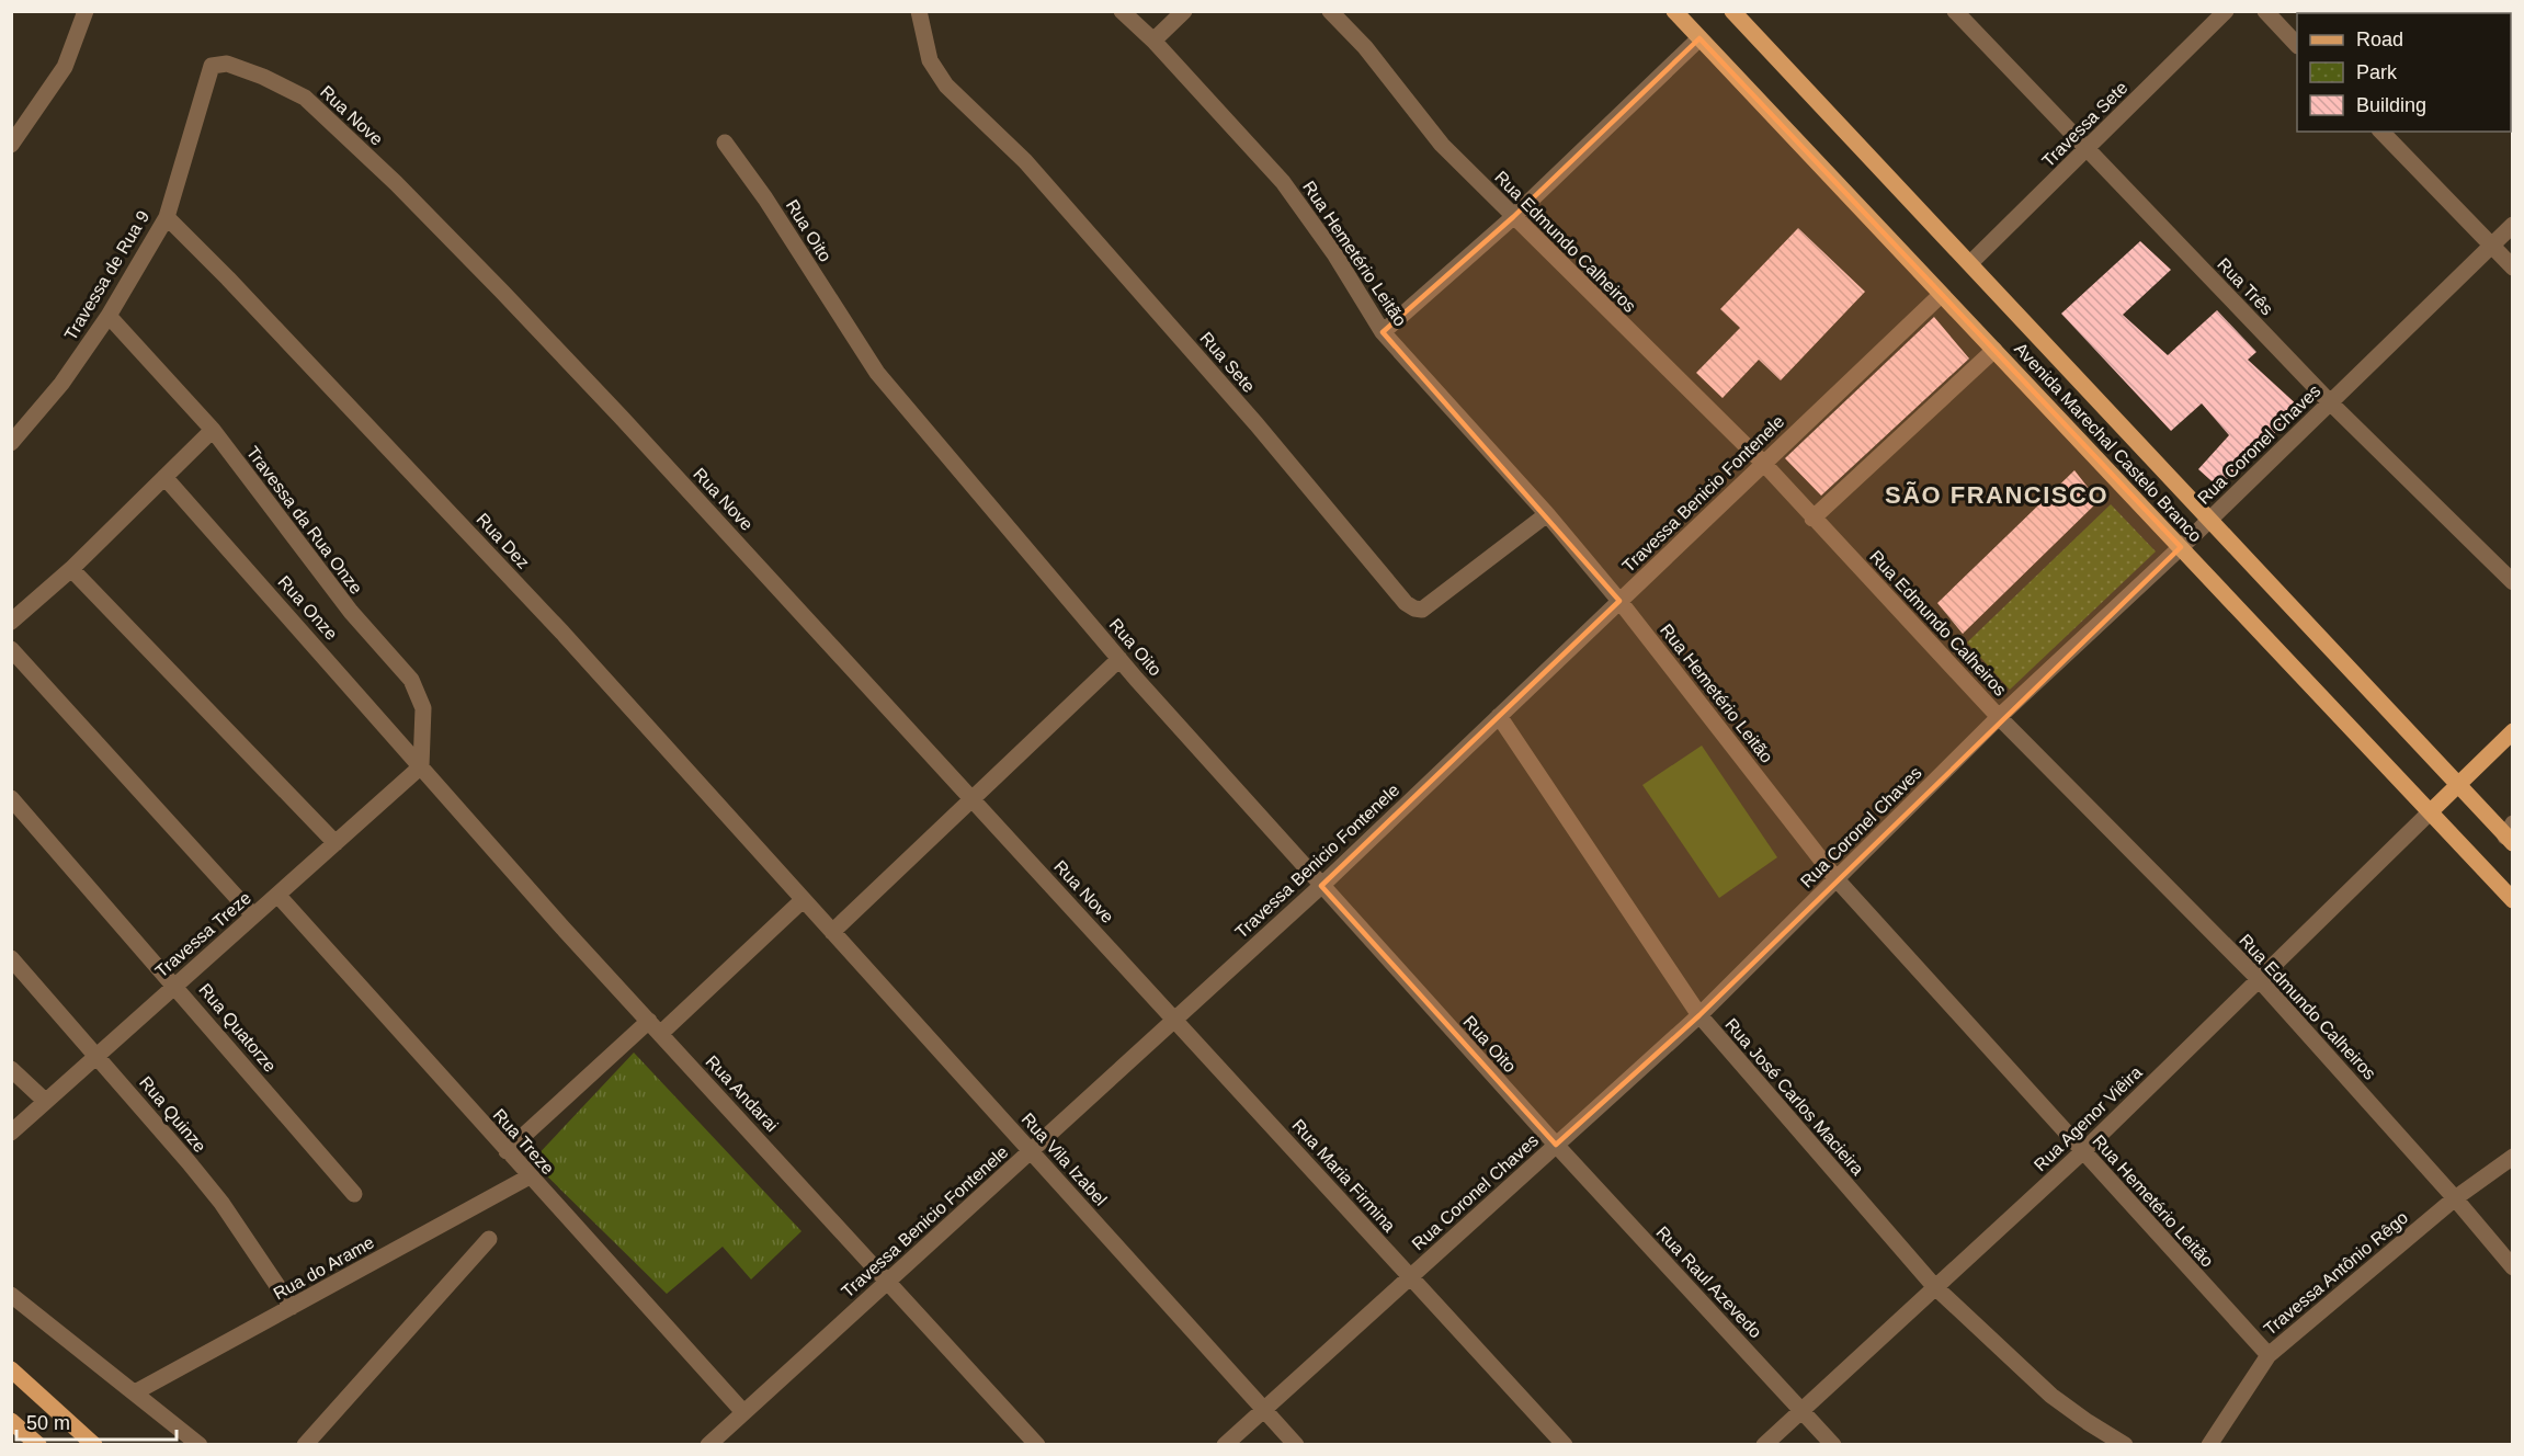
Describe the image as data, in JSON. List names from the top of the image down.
{
  "streets": {
    "main road": ["Avenida Marechal Castelo Branco"],
    "street": [
      "Rua Nove",
      "Travessa Sete",
      "Rua Oito",
      "Rua Edmundo Calheiros",
      "Rua Hemetério Leitão",
      "Travessa de Rua 9",
      "Rua Três",
      "Rua Sete",
      "Rua Coronel Chaves",
      "Travessa Benicio Fontenele",
      "Travessa da Rua Onze",
      "Rua Dez",
      "Rua Onze",
      "Travessa Treze",
      "Rua Quatorze",
      "Rua Andarai",
      "Rua José Carlos Macieira",
      "Rua Quinze",
      "Rua Agenor Viêira",
      "Rua Treze",
      "Rua Vila Izabel",
      "Rua Maria Firmina",
      "Rua do Arame",
      "Travessa Antônio Rêgo",
      "Rua Raul Azevedo"
    ]
  },
  "crossings": [
    ["Rua Nove", "Travessa de Rua 9"],
    ["Rua Nove", "Travessa Benicio Fontenele"],
    ["Rua Nove", "Rua Maria Firmina"],
    ["Travessa Sete", "Rua Três"],
    ["Travessa Sete", "Avenida Marechal Castelo Branco"],
    ["Rua Oito", "Rua Coronel Chaves"],
    ["Rua Oito", "Travessa Benicio Fontenele"],
    ["Rua Oito", "Rua Raul Azevedo"],
    ["Rua Edmundo Calheiros", "Rua Coronel Chaves"],
    ["Rua Edmundo Calheiros", "Travessa Benicio Fontenele"],
    ["Rua Edmundo Calheiros", "Rua Agenor Viêira"],
    ["Rua Edmundo Calheiros", "Travessa Antônio Rêgo"],
    ["Rua Hemetério Leitão", "Rua Sete"],
    ["Rua Hemetério Leitão", "Rua Coronel Chaves"],
    ["Rua Hemetério Leitão", "Travessa Benicio Fontenele"],
    ["Rua Hemetério Leitão", "Rua Agenor Viêira"],
    ["Rua Hemetério Leitão", "Travessa Antônio Rêgo"],
    ["Travessa de Rua 9", "Travessa da Rua Onze"],
    ["Travessa de Rua 9", "Rua Dez"],
    ["Rua Três", "Rua Coronel Chaves"],
    ["Avenida Marechal Castelo Branco", "Rua Coronel Chaves"],
    ["Avenida Marechal Castelo Branco", "Travessa Benicio Fontenele"],
    ["Avenida Marechal Castelo Branco", "Rua Agenor Viêira"],
    ["Rua Coronel Chaves", "Rua José Carlos Macieira"],
    ["Rua Coronel Chaves", "Rua Vila Izabel"],
    ["Rua Coronel Chaves", "Rua Maria Firmina"],
    ["Rua Coronel Chaves", "Rua Raul Azevedo"],
    ["Travessa Benicio Fontenele", "Rua Andarai"],
    ["Travessa Benicio Fontenele", "Rua José Carlos Macieira"],
    ["Travessa Benicio Fontenele", "Rua Treze"],
    ["Travessa Benicio Fontenele", "Rua Vila Izabel"],
    ["Travessa Benicio Fontenele", "Rua Maria Firmina"],
    ["Travessa da Rua Onze", "Rua Onze"],
    ["Travessa da Rua Onze", "Travessa Treze"],
    ["Travessa da Rua Onze", "Rua Andarai"],
    ["Rua Dez", "Rua Vila Izabel"],
    ["Rua Onze", "Travessa Treze"],
    ["Rua Onze", "Rua Andarai"],
    ["Travessa Treze", "Rua Quatorze"],
    ["Travessa Treze", "Rua Andarai"],
    ["Travessa Treze", "Rua Quinze"],
    ["Travessa Treze", "Rua Treze"],
    ["Rua José Carlos Macieira", "Rua Agenor Viêira"],
    ["Rua Quinze", "Rua do Arame"],
    ["Rua Agenor Viêira", "Rua Raul Azevedo"],
    ["Rua Treze", "Rua do Arame"]
  ],
  "districts": ["SÃO FRANCISCO"],
  "legend": ["Road", "Park", "Building"],
  "scale_bar": "50 m"
}
